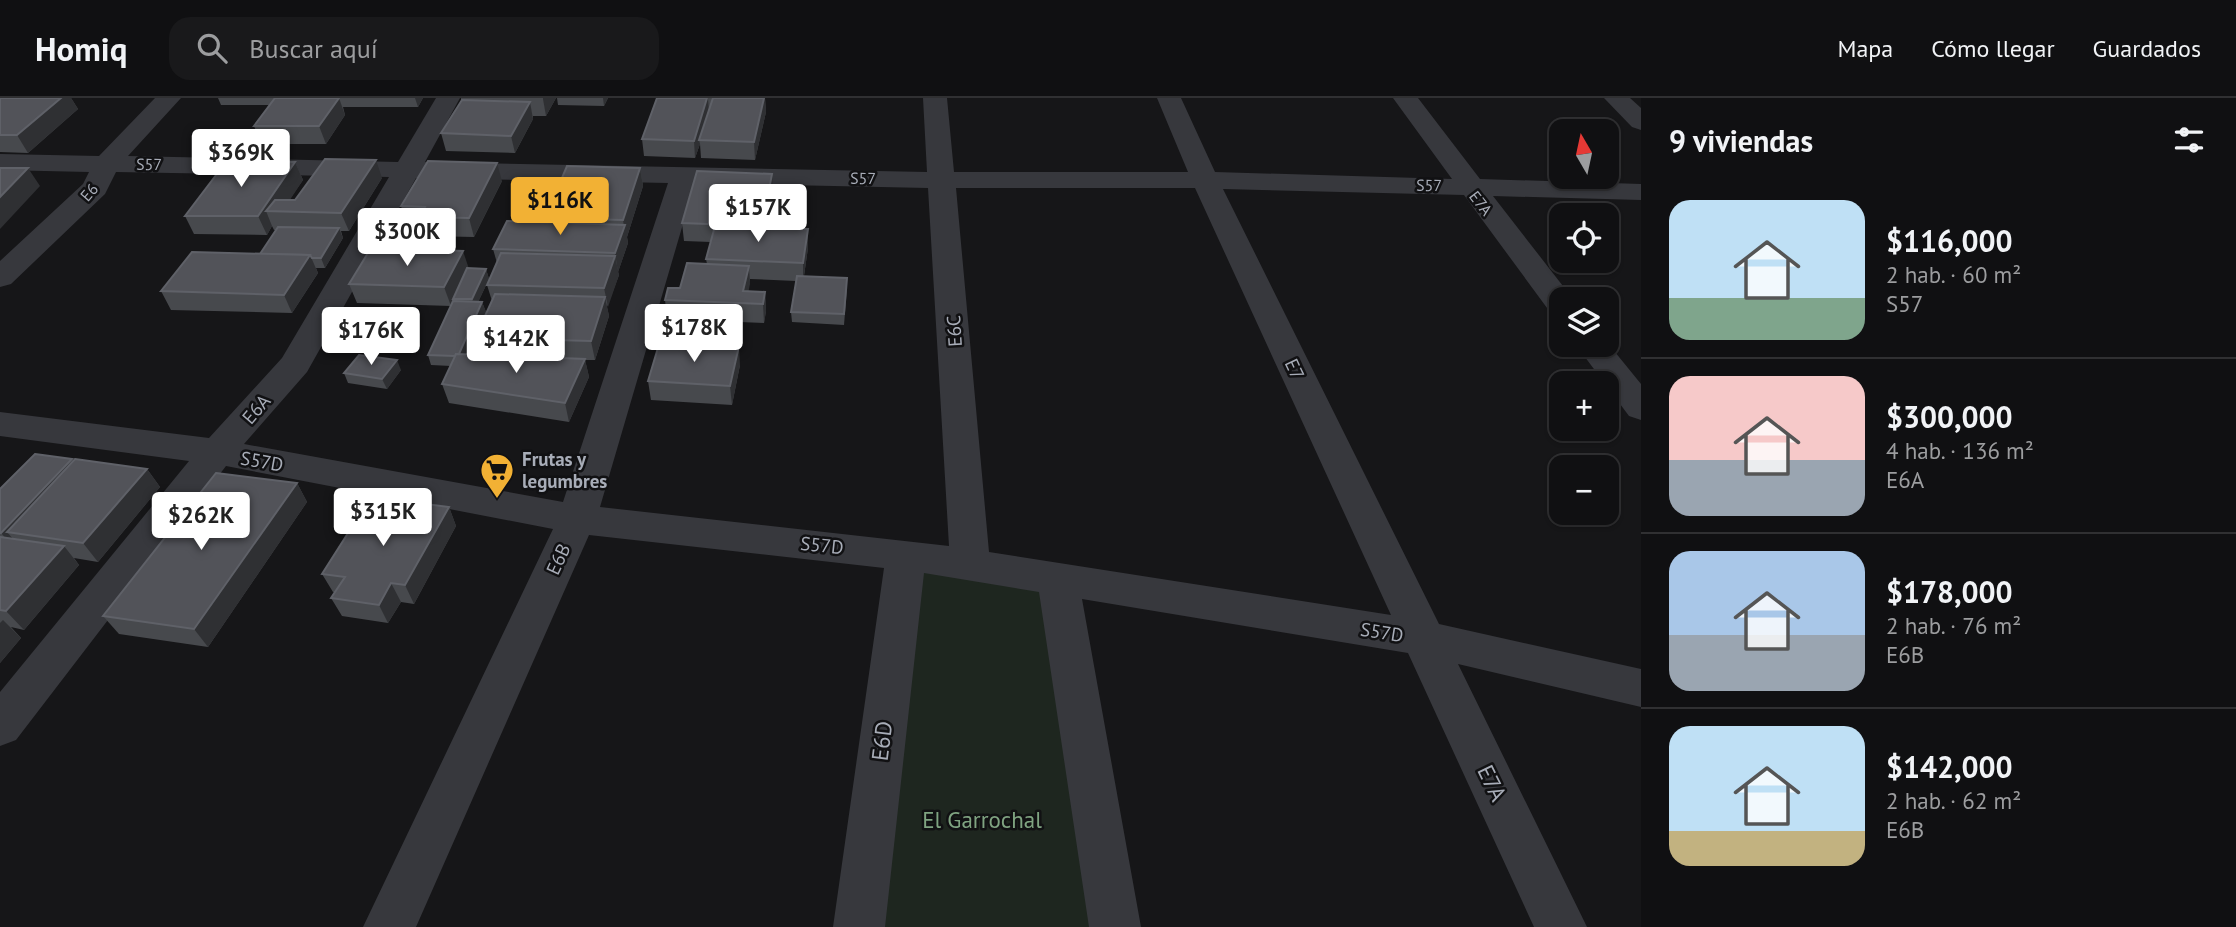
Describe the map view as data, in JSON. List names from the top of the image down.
{
  "streets": {
    "street": [
      "S57",
      "E6",
      "E7A",
      "E6C",
      "E7",
      "E6A",
      "S57D",
      "E6B",
      "E6D"
    ]
  },
  "crossings": [
    ["S57", "E6"],
    ["S57", "E7A"],
    ["S57", "E6C"],
    ["S57", "E7"],
    ["S57", "E6A"],
    ["S57", "E6B"],
    ["E7A", "E7"],
    ["E7A", "S57D"],
    ["E6C", "S57D"],
    ["E7", "S57D"],
    ["E6A", "S57D"],
    ["S57D", "E6B"],
    ["S57D", "E6D"]
  ],
  "parks": ["El Garrochal"],
  "places": {
    "supermarket": ["Frutas y legumbres"]
  },
  "north": "top",
  "page": {
    "header": "Homiq",
    "search": "Buscar aquí",
    "nav": ["Mapa", "Cómo llegar", "Guardados"],
    "heading": "9 viviendas",
    "map_buttons": ["+", "−"],
    "price": [
      "$369K",
      "$116K",
      "$157K",
      "$300K",
      "$178K",
      "$176K",
      "$142K",
      "$315K",
      "$262K"
    ],
    "list": [
      {
        "name": "$116,000",
        "note": "2 hab. · 60 m² · S57"
      },
      {
        "name": "$300,000",
        "note": "4 hab. · 136 m² · E6A"
      },
      {
        "name": "$178,000",
        "note": "2 hab. · 76 m² · E6B"
      },
      {
        "name": "$142,000",
        "note": "2 hab. · 62 m² · E6B"
      }
    ]
  }
}
